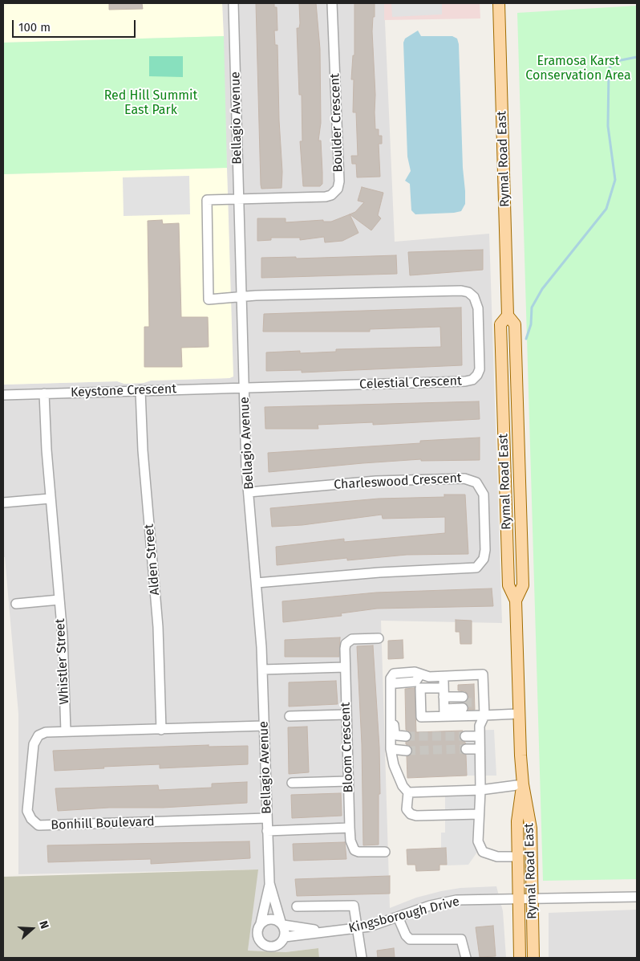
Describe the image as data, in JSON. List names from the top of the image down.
{
  "streets": {
    "main road": ["Rymal Road East"],
    "street": [
      "Bellagio Avenue",
      "Boulder Crescent",
      "Celestial Crescent",
      "Keystone Crescent",
      "Charleswood Crescent",
      "Alden Street",
      "Whistler Street",
      "Bloom Crescent",
      "Bonhill Boulevard",
      "Kingsborough Drive"
    ]
  },
  "crossings": [
    ["Bellagio Avenue", "Boulder Crescent"],
    ["Bellagio Avenue", "Celestial Crescent"],
    ["Bellagio Avenue", "Keystone Crescent"],
    ["Bellagio Avenue", "Charleswood Crescent"],
    ["Bellagio Avenue", "Bonhill Boulevard"],
    ["Bellagio Avenue", "Kingsborough Drive"],
    ["Rymal Road East", "Kingsborough Drive"],
    ["Celestial Crescent", "Keystone Crescent"],
    ["Keystone Crescent", "Alden Street"],
    ["Keystone Crescent", "Whistler Street"],
    ["Whistler Street", "Bonhill Boulevard"]
  ],
  "parks": ["Eramosa Karst Conservation Area", "Red Hill Summit East Park"],
  "scale_bar": "100 m",
  "north": "right"
}
